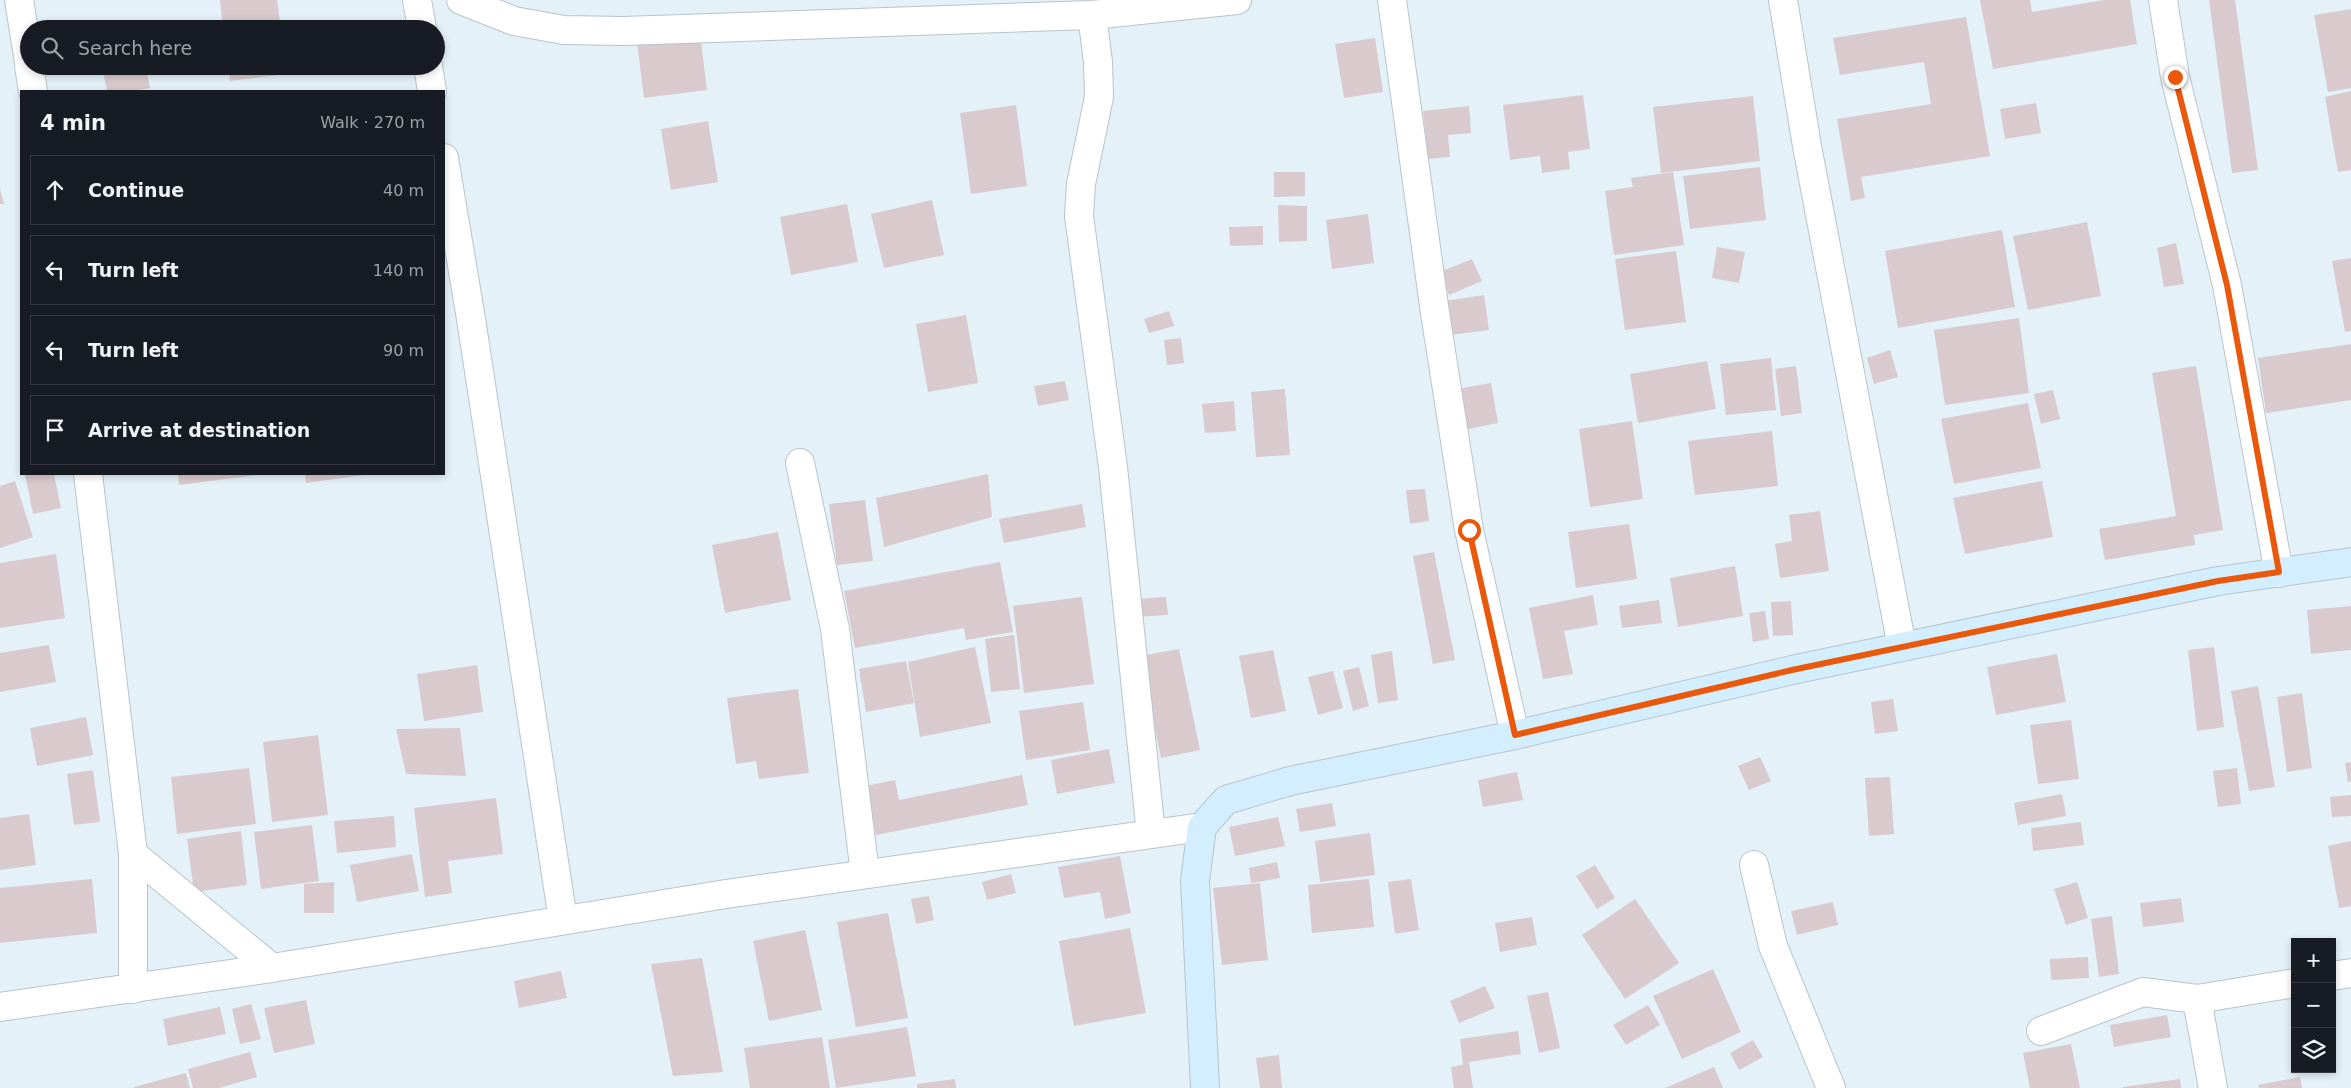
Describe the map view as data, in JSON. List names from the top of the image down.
{
  "page": {
    "search": "Search here",
    "heading": ["4 min", "Walk · 270 m"],
    "list": [
      ["Continue", "40 m"],
      ["Turn left", "140 m"],
      ["Turn left", "90 m"],
      "Arrive at destination"
    ],
    "map_buttons": ["+", "−"]
  }
}
